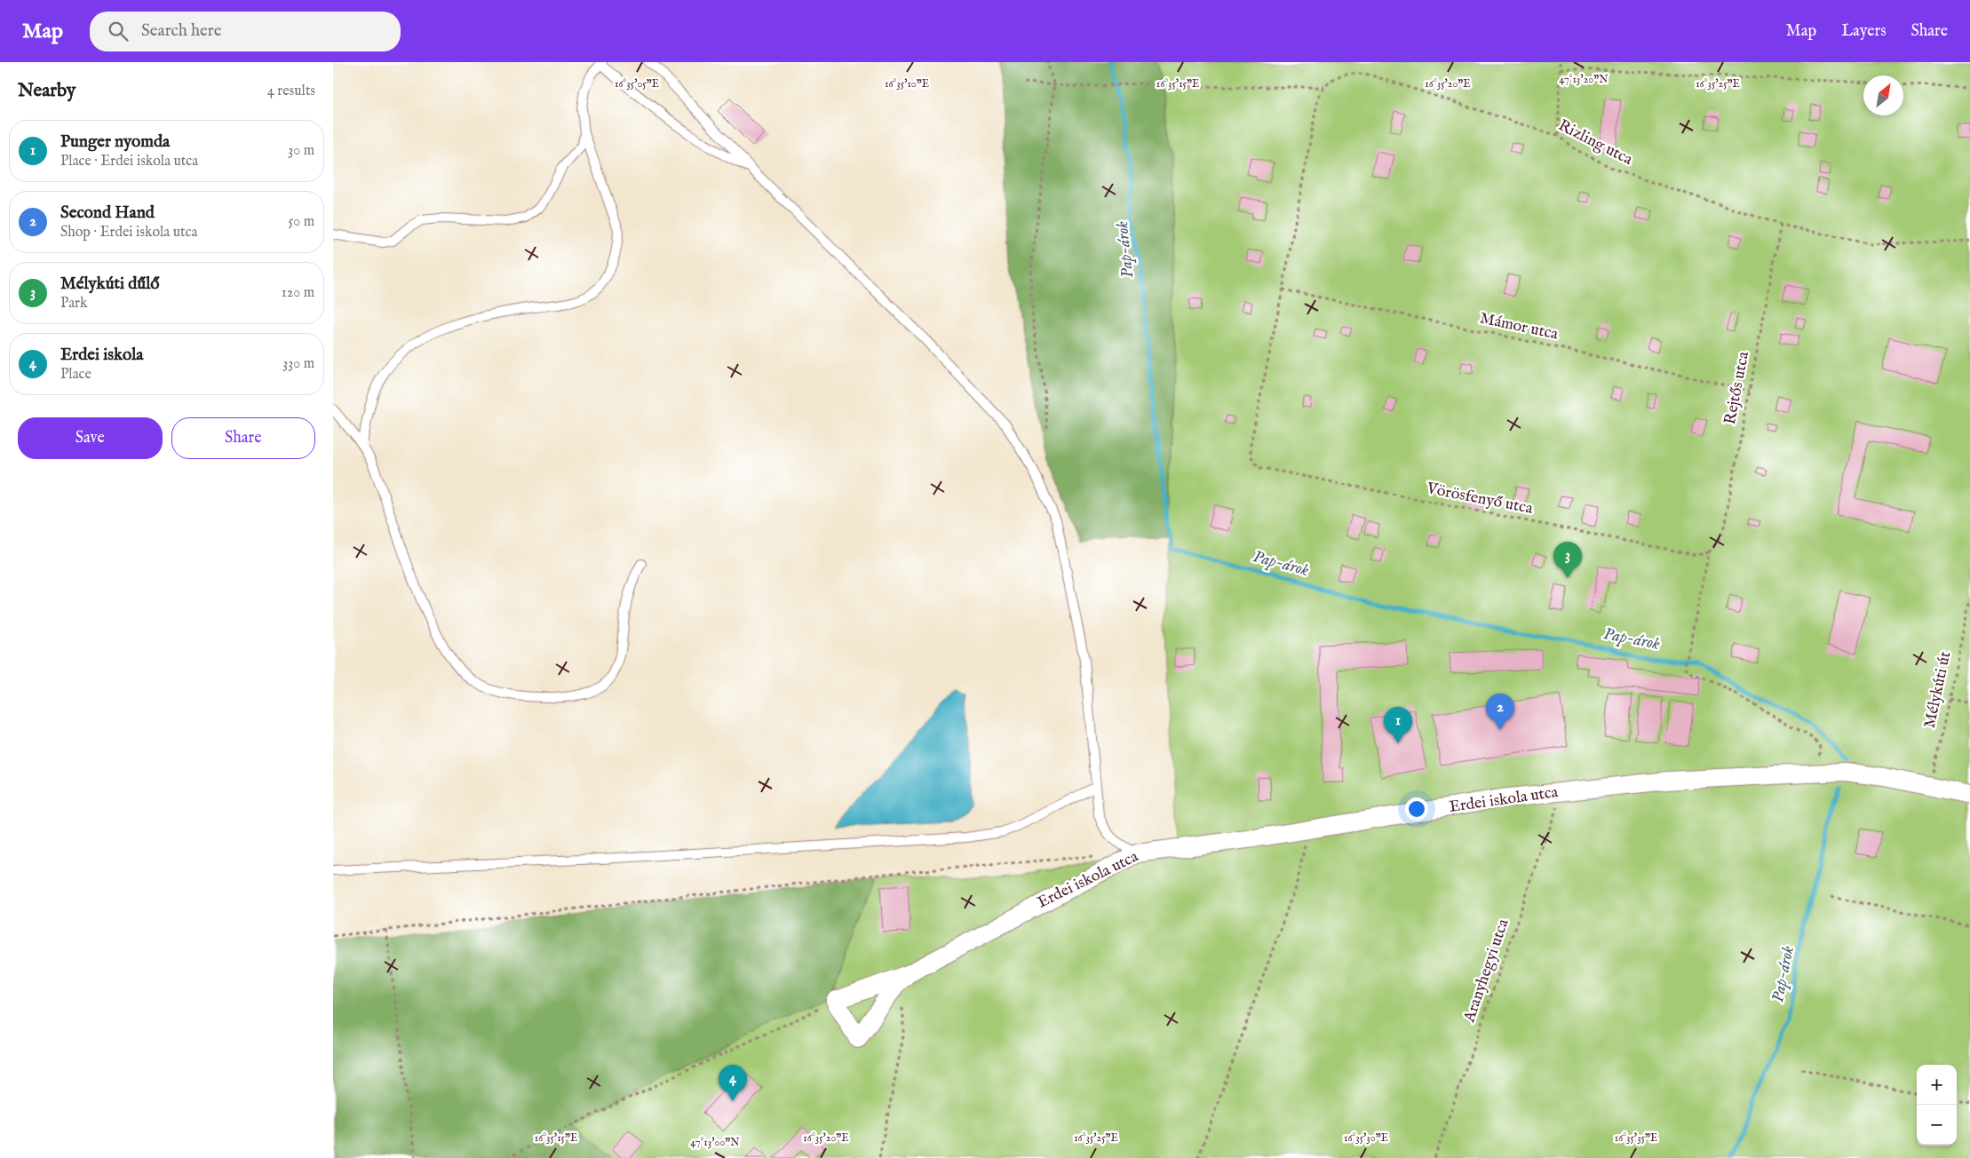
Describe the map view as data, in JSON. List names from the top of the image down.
{
  "streets": {
    "street": ["Erdei iskola utca"],
    "path": [
      "Rizling utca",
      "Mámor utca",
      "Rejtős utca",
      "Vörösfenyő utca",
      "Mélykúti út",
      "Aranyhegyi utca"
    ]
  },
  "crossings": [
    ["Rizling utca", "Rejtős utca"],
    ["Mámor utca", "Rejtős utca"],
    ["Mámor utca", "Vörösfenyő utca"],
    ["Rejtős utca", "Vörösfenyő utca"],
    ["Mélykúti út", "Erdei iskola utca"],
    ["Erdei iskola utca", "Aranyhegyi utca"]
  ],
  "water": ["Pap-árok"],
  "north": "top right",
  "page": {
    "header": "Map",
    "search": "Search here",
    "nav": ["Map", "Layers", "Share"],
    "heading": ["Nearby", "4 results"],
    "list": [
      {
        "mark": "1",
        "name": "Punger nyomda",
        "note": "Place · Erdei iskola utca",
        "value": "30 m"
      },
      {
        "mark": "2",
        "name": "Second Hand",
        "note": "Shop · Erdei iskola utca",
        "value": "50 m"
      },
      {
        "mark": "3",
        "name": "Mélykúti dűlő",
        "note": "Park",
        "value": "120 m"
      },
      {
        "mark": "4",
        "name": "Erdei iskola",
        "note": "Place",
        "value": "330 m"
      }
    ],
    "buttons": ["Save", "Share"],
    "pins": [
      "3",
      "2",
      "1",
      "4"
    ],
    "map_buttons": ["+", "−"]
  },
  "coordinates": [
    "47°13'20\"N",
    "16°35'05\"E",
    "16°35'10\"E",
    "16°35'15\"E",
    "16°35'20\"E",
    "16°35'25\"E",
    "16°35'30\"E",
    "16°35'35\"E",
    "47°13'00\"N"
  ]
}
